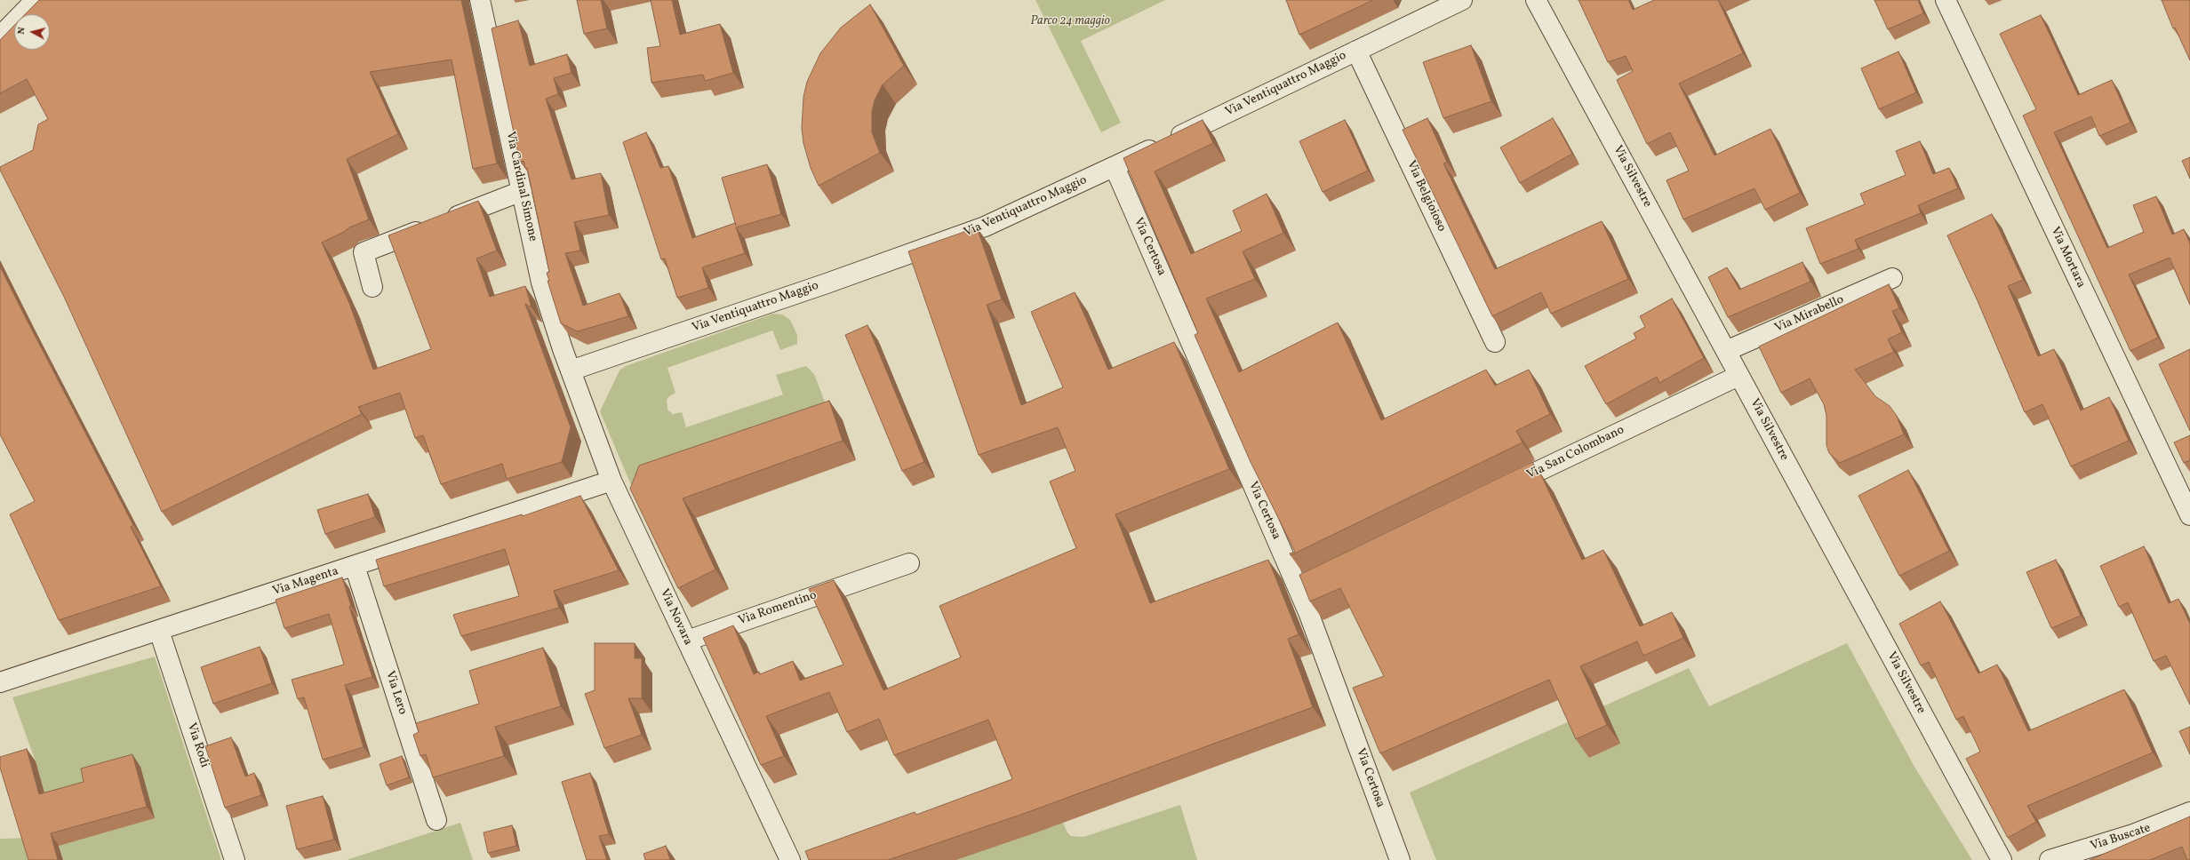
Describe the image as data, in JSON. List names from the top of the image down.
{
  "streets": {
    "street": [
      "Via Ventiquattro Maggio",
      "Via Silvestre",
      "Via Cardinal Simone",
      "Via Belgioioso",
      "Via Certosa",
      "Via Mortara",
      "Via Mirabello",
      "Via San Colombano",
      "Via Magenta",
      "Via Romentino",
      "Via Novara",
      "Via Lero",
      "Via Rodi",
      "Via Buscate"
    ]
  },
  "crossings": [
    ["Via Ventiquattro Maggio", "Via Cardinal Simone"],
    ["Via Ventiquattro Maggio", "Via Belgioioso"],
    ["Via Ventiquattro Maggio", "Via Certosa"],
    ["Via Ventiquattro Maggio", "Via Novara"],
    ["Via Silvestre", "Via Mirabello"],
    ["Via Silvestre", "Via San Colombano"],
    ["Via Cardinal Simone", "Via Novara"],
    ["Via Magenta", "Via Novara"],
    ["Via Magenta", "Via Lero"],
    ["Via Magenta", "Via Rodi"],
    ["Via Romentino", "Via Novara"]
  ],
  "parks": ["Parco 24 maggio"],
  "north": "left"
}
